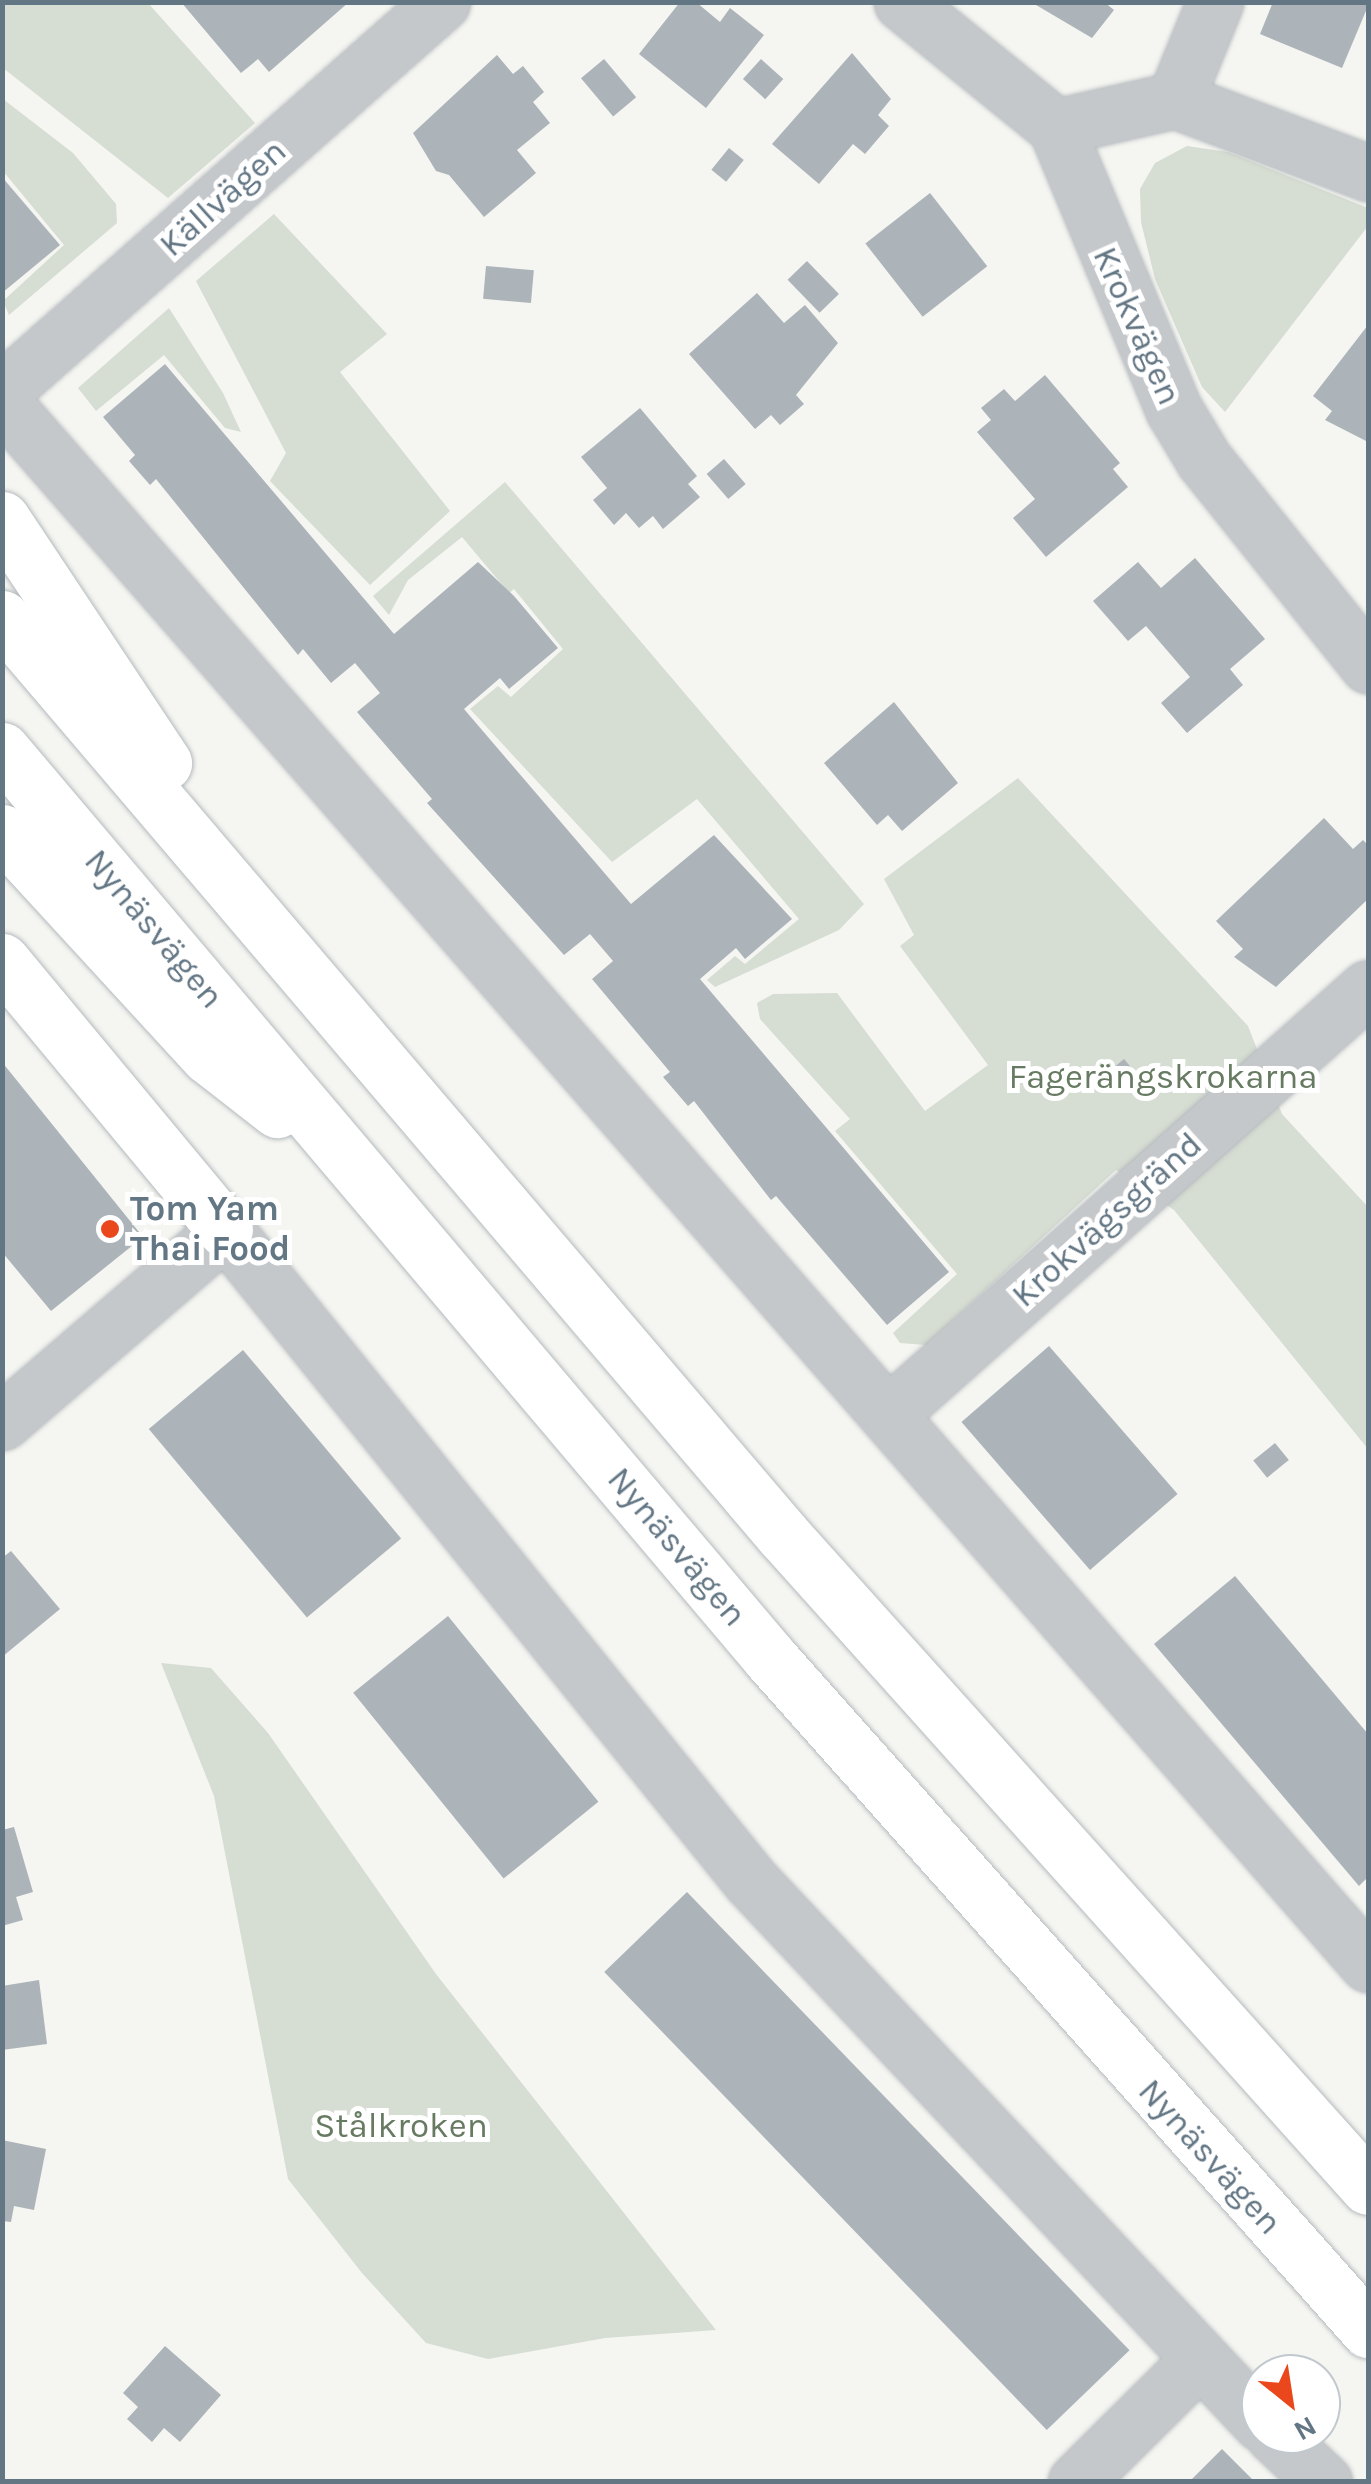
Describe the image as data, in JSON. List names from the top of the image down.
{
  "streets": {
    "main road": ["Nynäsvägen"],
    "street": ["Källvägen", "Krokvägen", "Krokvägsgränd"]
  },
  "parks": ["Fagerängskrokarna", "Stålkroken"],
  "places": ["Tom Yam Thai Food"],
  "north": "bottom right"
}
